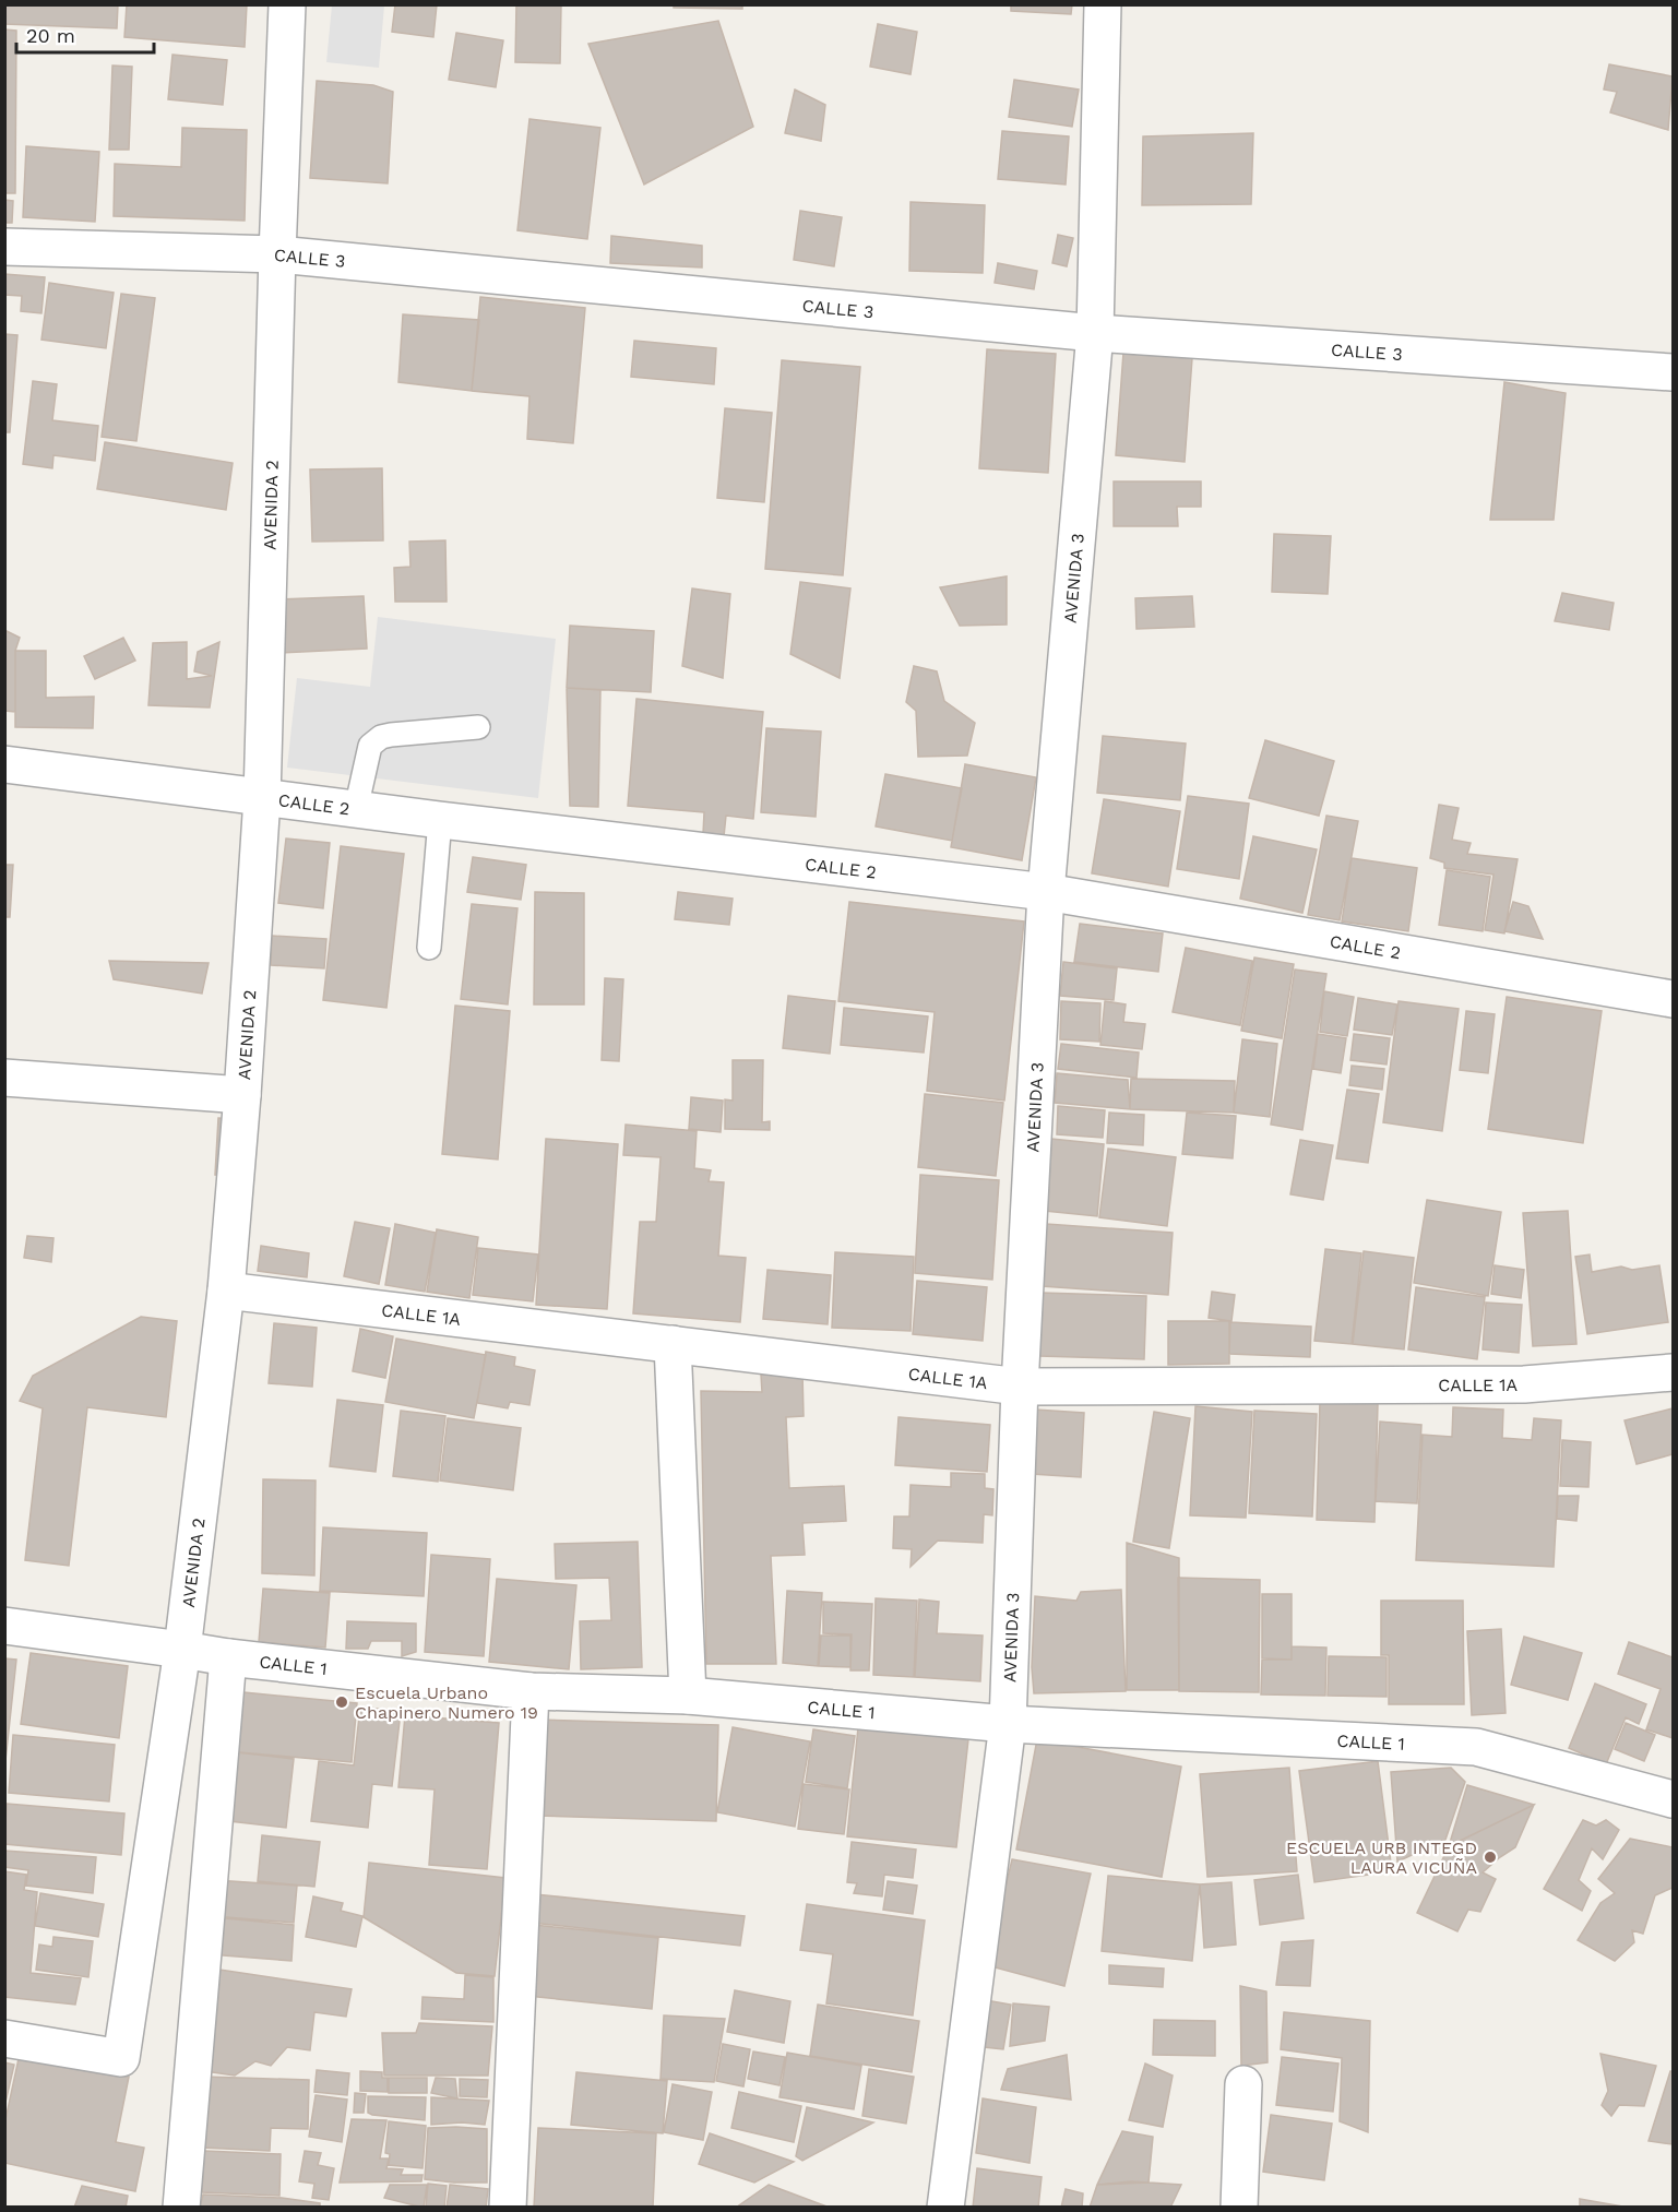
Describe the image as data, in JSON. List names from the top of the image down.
{
  "streets": {
    "street": [
      "CALLE 3",
      "AVENIDA 2",
      "AVENIDA 3",
      "CALLE 2",
      "CALLE 1A",
      "CALLE 1"
    ]
  },
  "crossings": [
    ["CALLE 3", "AVENIDA 2"],
    ["CALLE 3", "AVENIDA 3"],
    ["AVENIDA 2", "CALLE 2"],
    ["AVENIDA 2", "CALLE 1A"],
    ["AVENIDA 2", "CALLE 1"],
    ["AVENIDA 3", "CALLE 2"],
    ["AVENIDA 3", "CALLE 1A"],
    ["AVENIDA 3", "CALLE 1"]
  ],
  "places": ["Escuela Urbano Chapinero Numero 19", "ESCUELA URB INTEGD LAURA VICUÑA"],
  "scale_bar": "20 m"
}
